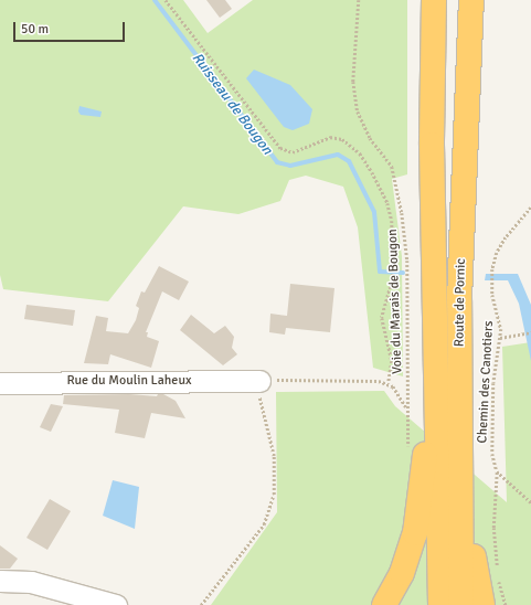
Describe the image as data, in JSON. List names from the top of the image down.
{
  "streets": {
    "highway": ["Route de Pornic"],
    "street": ["Rue du Moulin Laheux"],
    "path": ["Voie du Marais de Bougon", "Chemin des Canotiers"]
  },
  "water": ["Ruisseau de Bougon"],
  "scale_bar": "50 m"
}
